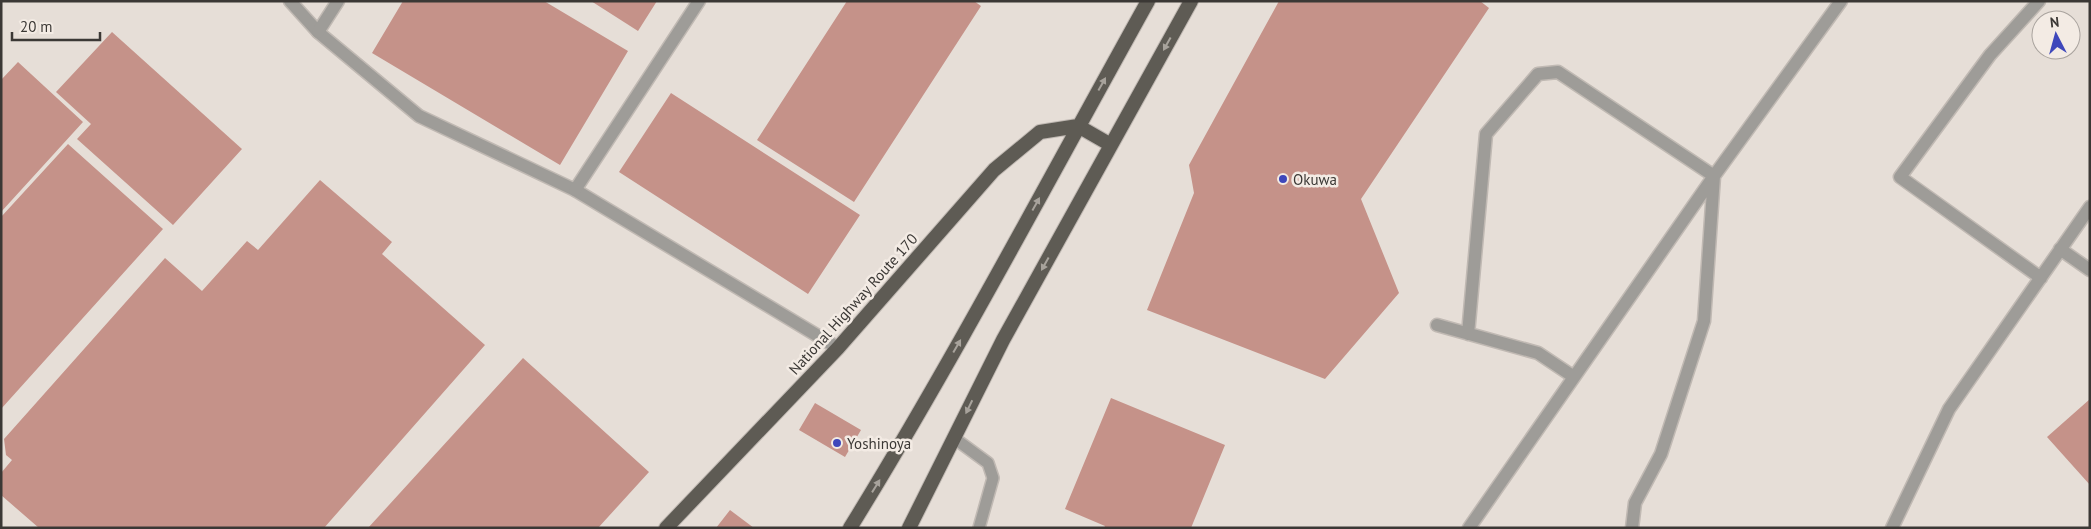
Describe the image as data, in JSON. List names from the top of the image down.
{
  "streets": {
    "highway": ["National Highway Route 170"]
  },
  "places": ["Okuwa", "Yoshinoya"],
  "scale_bar": "20 m",
  "north": "top"
}
